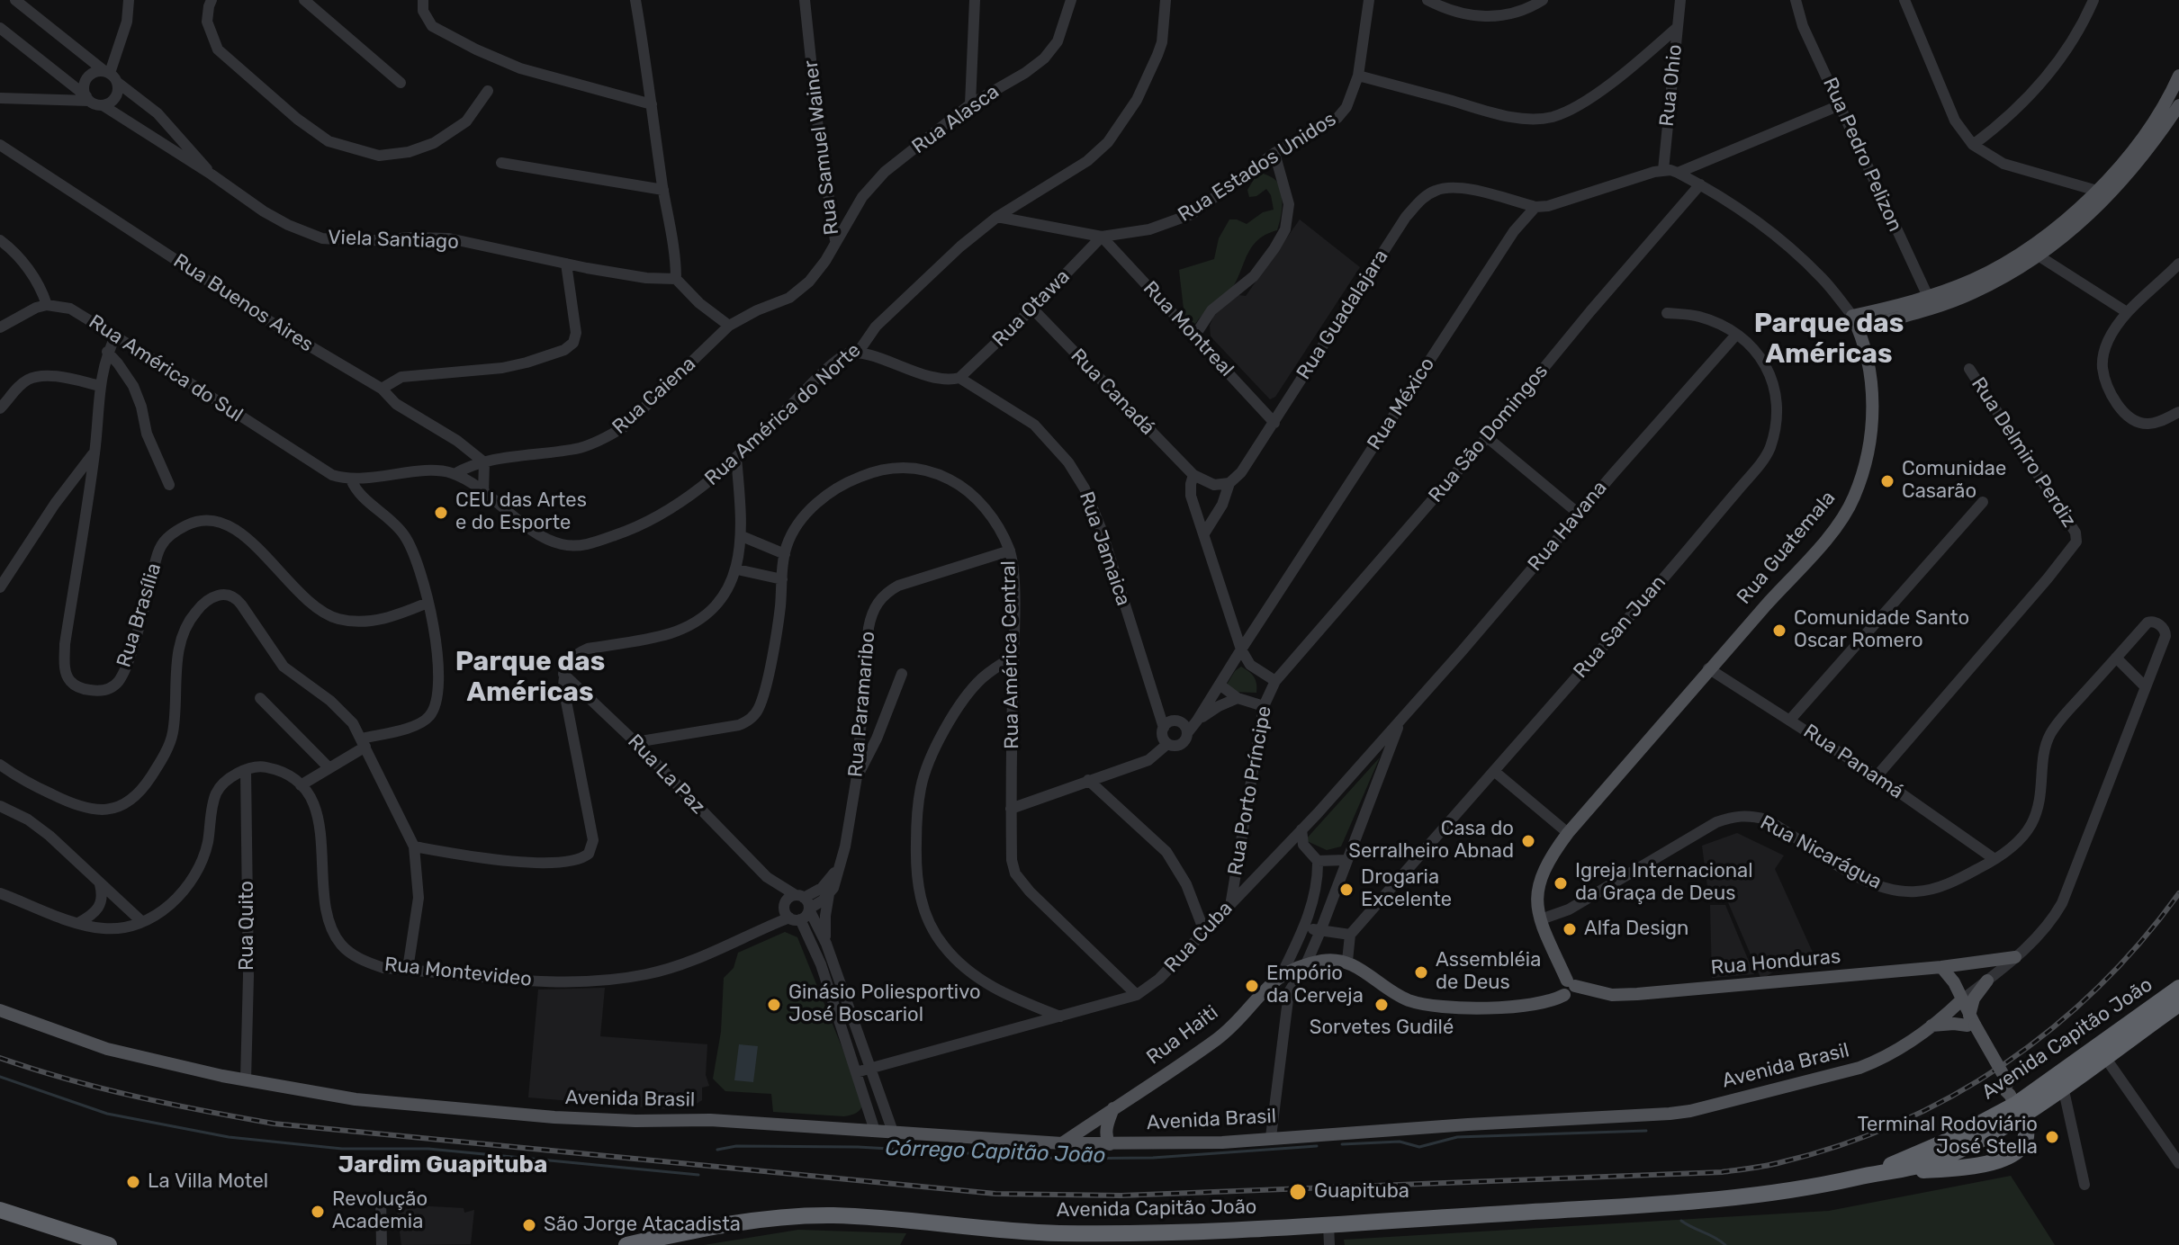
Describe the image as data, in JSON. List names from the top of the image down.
{
  "streets": {
    "highway": ["Avenida Capitão João"],
    "main road": [
      "Rua Guatemala",
      "Rua Honduras",
      "Rua Haiti",
      "Avenida Brasil"
    ],
    "street": [
      "Rua Ohio",
      "Rua Alasca",
      "Rua Samuel Wainer",
      "Rua Pedro Pelizon",
      "Rua Estados Unidos",
      "Viela Santiago",
      "Rua Buenos Aires",
      "Rua Otawa",
      "Rua Guadalajara",
      "Rua Montreal",
      "Rua América do Sul",
      "Rua Canadá",
      "Rua Caiena",
      "Rua México",
      "Rua América do Norte",
      "Rua São Domingos",
      "Rua Delmiro Perdiz",
      "Rua Havana",
      "Rua Jamaica",
      "Rua Brasília",
      "Rua San Juan",
      "Rua América Central",
      "Rua Paramaribo",
      "Rua Panamá",
      "Rua La Paz",
      "Rua Porto Príncipe",
      "Rua Nicarágua",
      "Rua Quito",
      "Rua Cuba",
      "Rua Montevideo"
    ]
  },
  "crossings": [
    ["Rua Ohio", "Rua Guatemala"],
    ["Rua Alasca", "Rua Samuel Wainer"],
    ["Rua Samuel Wainer", "Rua Caiena"],
    ["Rua Estados Unidos", "Rua Otawa"],
    ["Rua Estados Unidos", "Rua Montreal"],
    ["Rua Estados Unidos", "Rua América do Norte"],
    ["Rua Buenos Aires", "Rua Caiena"],
    ["Rua Otawa", "Rua Montreal"],
    ["Rua Otawa", "Rua Canadá"],
    ["Rua Otawa", "Rua Jamaica"],
    ["Rua Guadalajara", "Rua Montreal"],
    ["Rua Guadalajara", "Rua México"],
    ["Rua América do Sul", "Rua América do Norte"],
    ["Rua América do Sul", "Rua Brasília"],
    ["Rua Caiena", "Rua América do Norte"],
    ["Rua México", "Rua Jamaica"],
    ["Rua América do Norte", "Rua Jamaica"],
    ["Rua São Domingos", "Rua Guatemala"],
    ["Rua São Domingos", "Rua Porto Príncipe"],
    ["Rua Delmiro Perdiz", "Rua Panamá"],
    ["Rua Havana", "Rua San Juan"],
    ["Rua Havana", "Rua Cuba"],
    ["Rua Havana", "Rua Haiti"],
    ["Rua Havana", "Avenida Brasil"],
    ["Rua Guatemala", "Rua Panamá"],
    ["Rua Guatemala", "Rua Nicarágua"],
    ["Rua Guatemala", "Rua Honduras"],
    ["Rua América Central", "Rua Paramaribo"],
    ["Rua América Central", "Rua La Paz"],
    ["Rua América Central", "Rua Cuba"],
    ["Rua Paramaribo", "Rua La Paz"],
    ["Rua Panamá", "Rua Nicarágua"],
    ["Rua La Paz", "Rua Montevideo"],
    ["Rua La Paz", "Avenida Brasil"],
    ["Rua Porto Príncipe", "Rua Cuba"],
    ["Rua Nicarágua", "Avenida Brasil"],
    ["Rua Quito", "Avenida Brasil"],
    ["Rua Honduras", "Avenida Brasil"],
    ["Rua Haiti", "Avenida Brasil"]
  ],
  "districts": ["Parque das Américas", "Parque das Américas", "Jardim Guapituba"],
  "water": ["Córrego Capitão João"],
  "places": [
    "Comunidae Casarão",
    "CEU das Artes e do Esporte",
    "Comunidade Santo Oscar Romero",
    "Casa do Serralheiro Abnad",
    "Igreja Internacional da Graça de Deus",
    "Drogaria Excelente",
    "Alfa Design",
    "Assembléia de Deus",
    "Empório da Cerveja",
    "Ginásio Poliesportivo José Boscariol",
    "Sorvetes Gudilé",
    "Terminal Rodoviário José Stella",
    "La Villa Motel",
    "Guapituba",
    "Revolução Academia",
    "São Jorge Atacadista"
  ]
}
